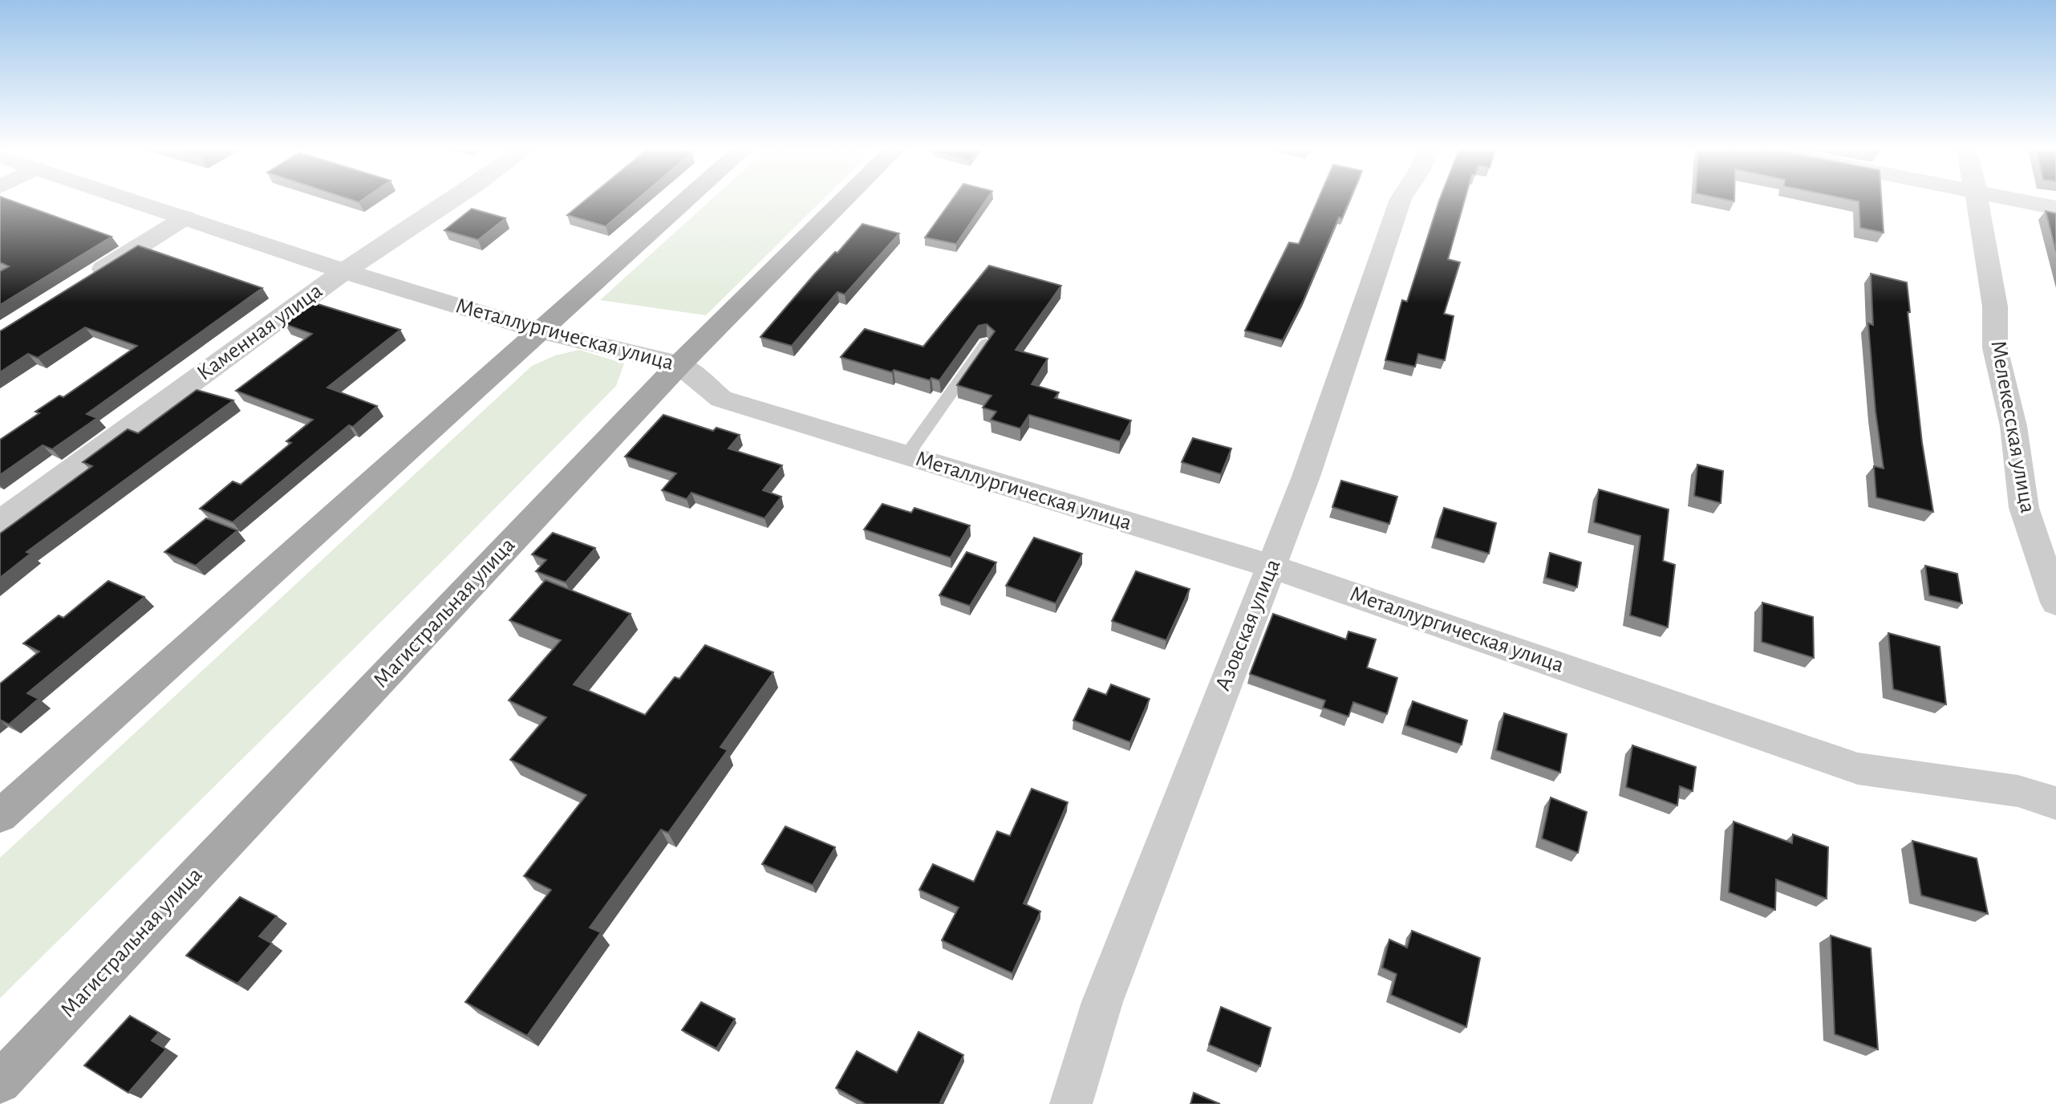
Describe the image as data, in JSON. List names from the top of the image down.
{
  "streets": {
    "main road": ["Магистральная улица"],
    "street": [
      "Каменная улица",
      "Металлургическая улица",
      "Мелекесская улица",
      "Азовская улица"
    ]
  },
  "crossings": [
    ["Каменная улица", "Металлургическая улица"],
    ["Металлургическая улица", "Магистральная улица"],
    ["Металлургическая улица", "Азовская улица"]
  ]
}
